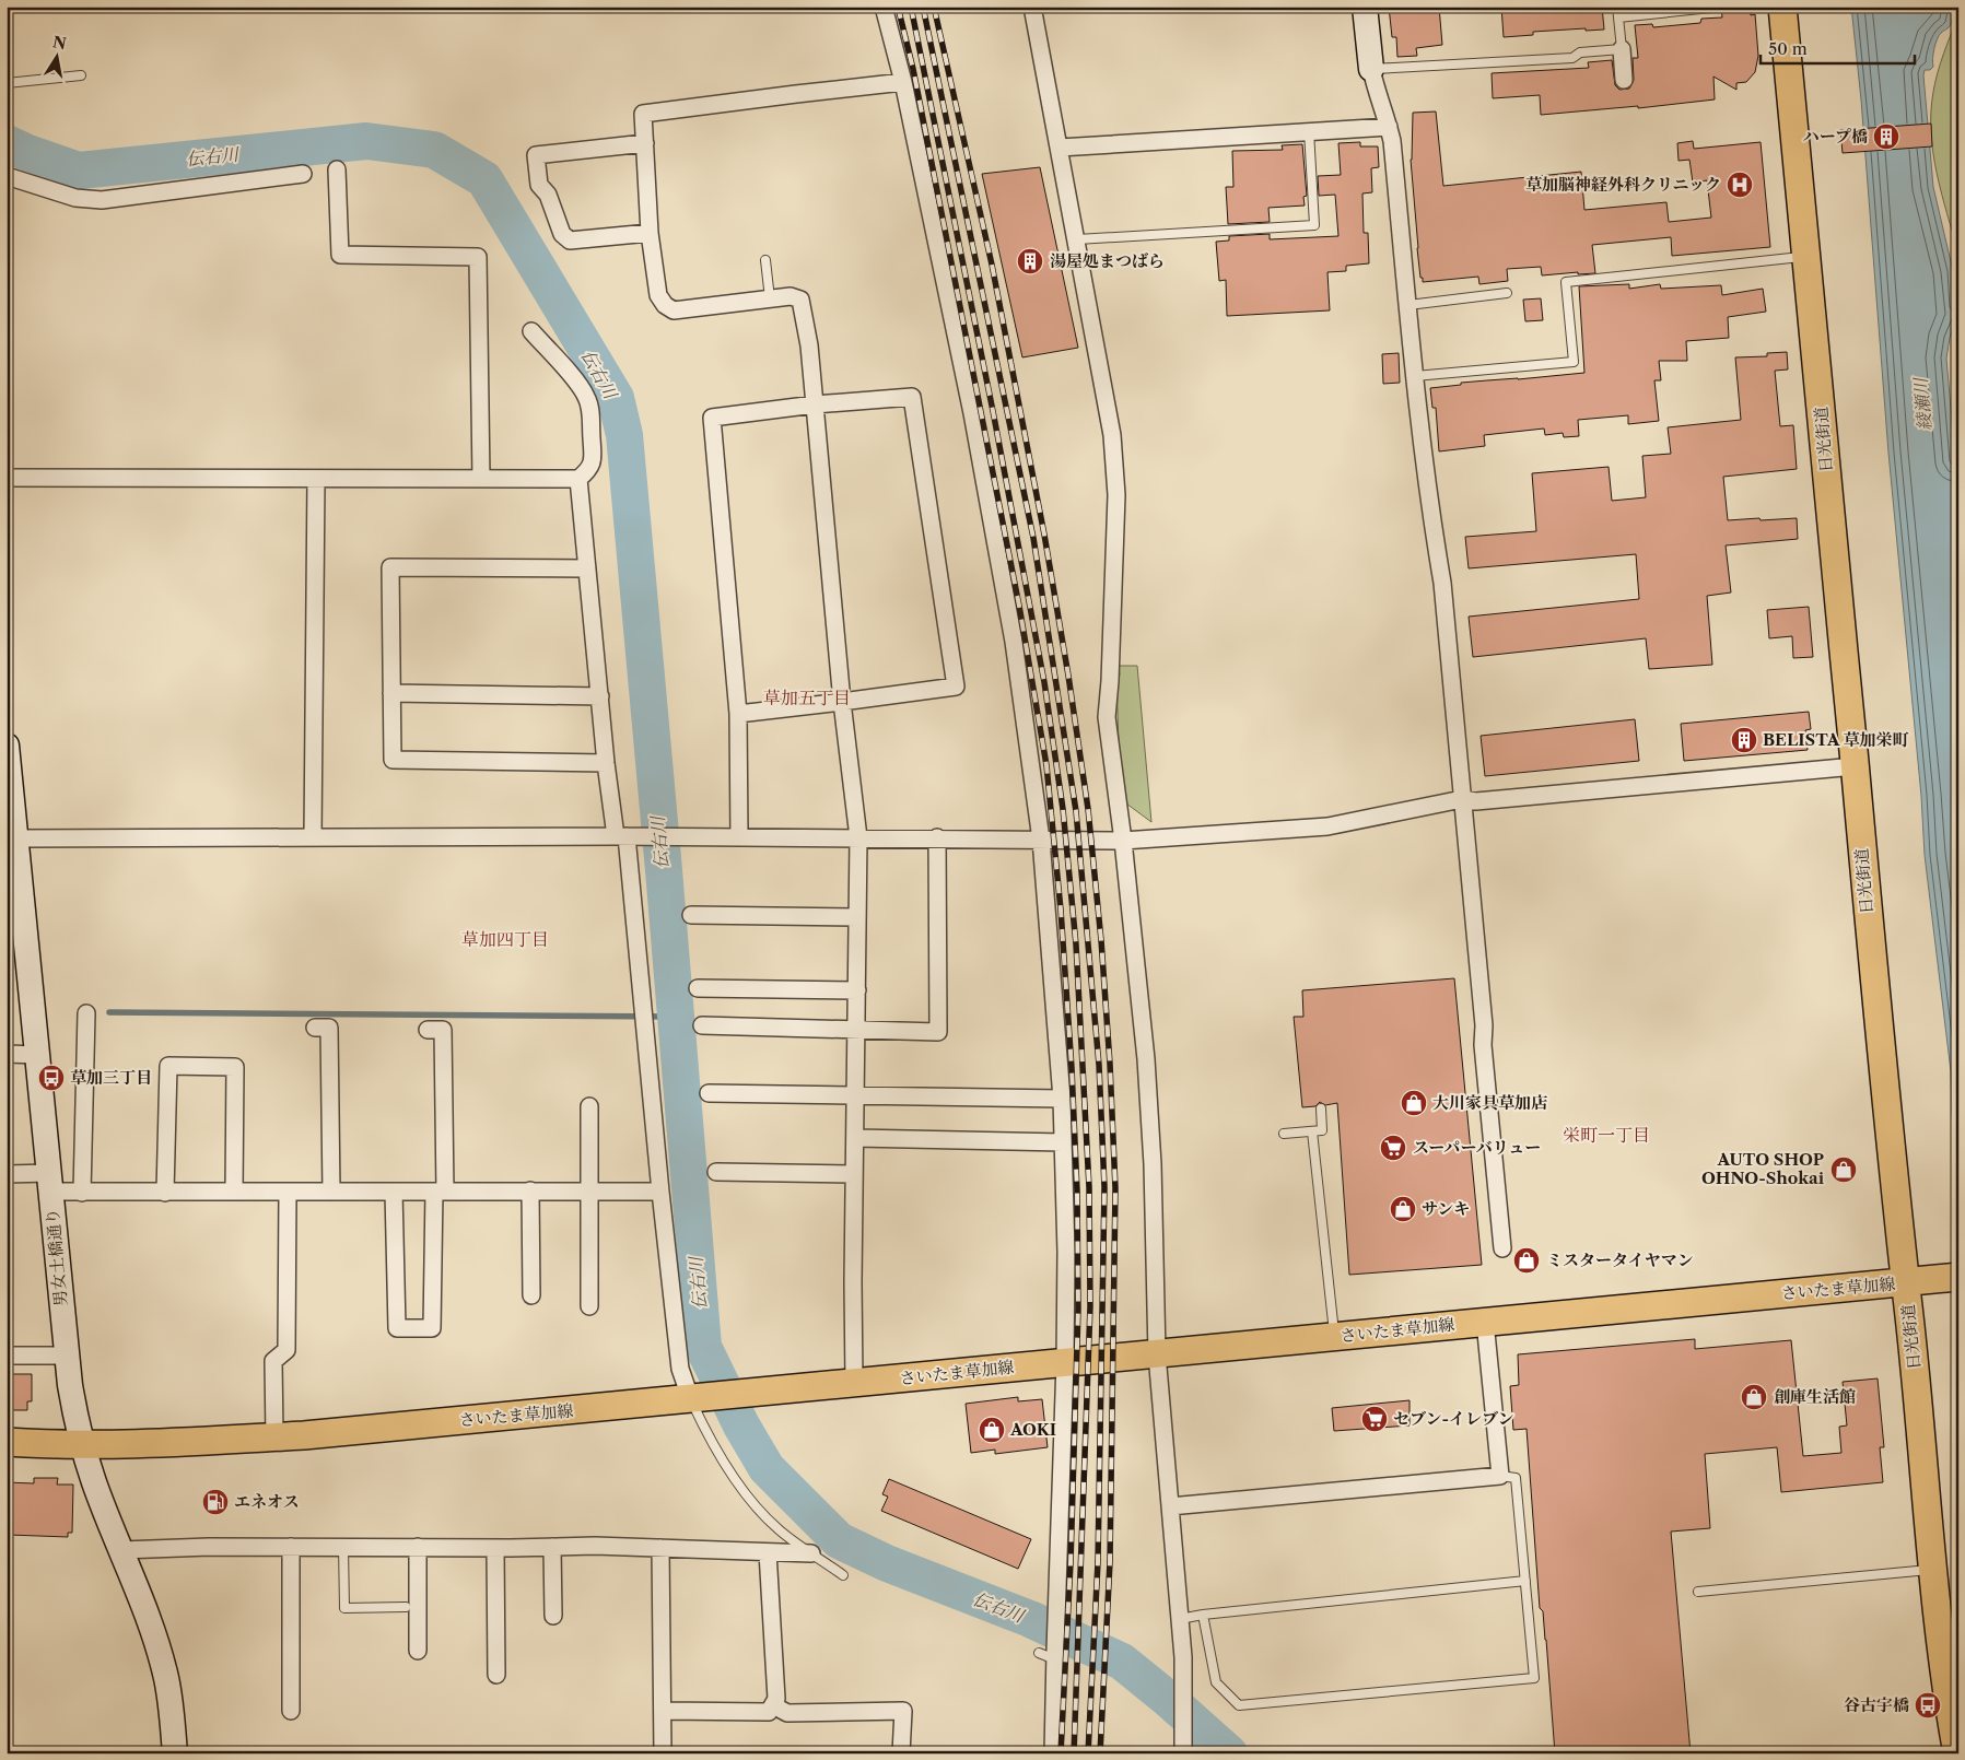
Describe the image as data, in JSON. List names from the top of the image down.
{
  "streets": {
    "main road": ["日光街道", "さいたま草加線"],
    "street": ["男女土橋通り"]
  },
  "crossings": [
    ["日光街道", "さいたま草加線"],
    ["男女土橋通り", "さいたま草加線"]
  ],
  "districts": ["草加五丁目", "草加四丁目", "栄町一丁目"],
  "water": ["伝右川", "綾瀬川"],
  "places": {
    "building": ["ハープ橋", "湯屋処まつばら", "BELISTA 草加栄町"],
    "hospital": ["草加脳神経外科クリニック"],
    "bus stop": ["草加三丁目", "谷古宇橋"],
    "shop": [
      "大川家具草加店",
      "AUTO SHOP OHNO-Shokai",
      "サンキ",
      "ミスタータイヤマン",
      "創庫生活館",
      "AOKI"
    ],
    "supermarket": ["スーパーバリュー", "セブン-イレブン"],
    "fuel station": ["エネオス"]
  },
  "scale_bar": "50 m",
  "north": "top"
}
